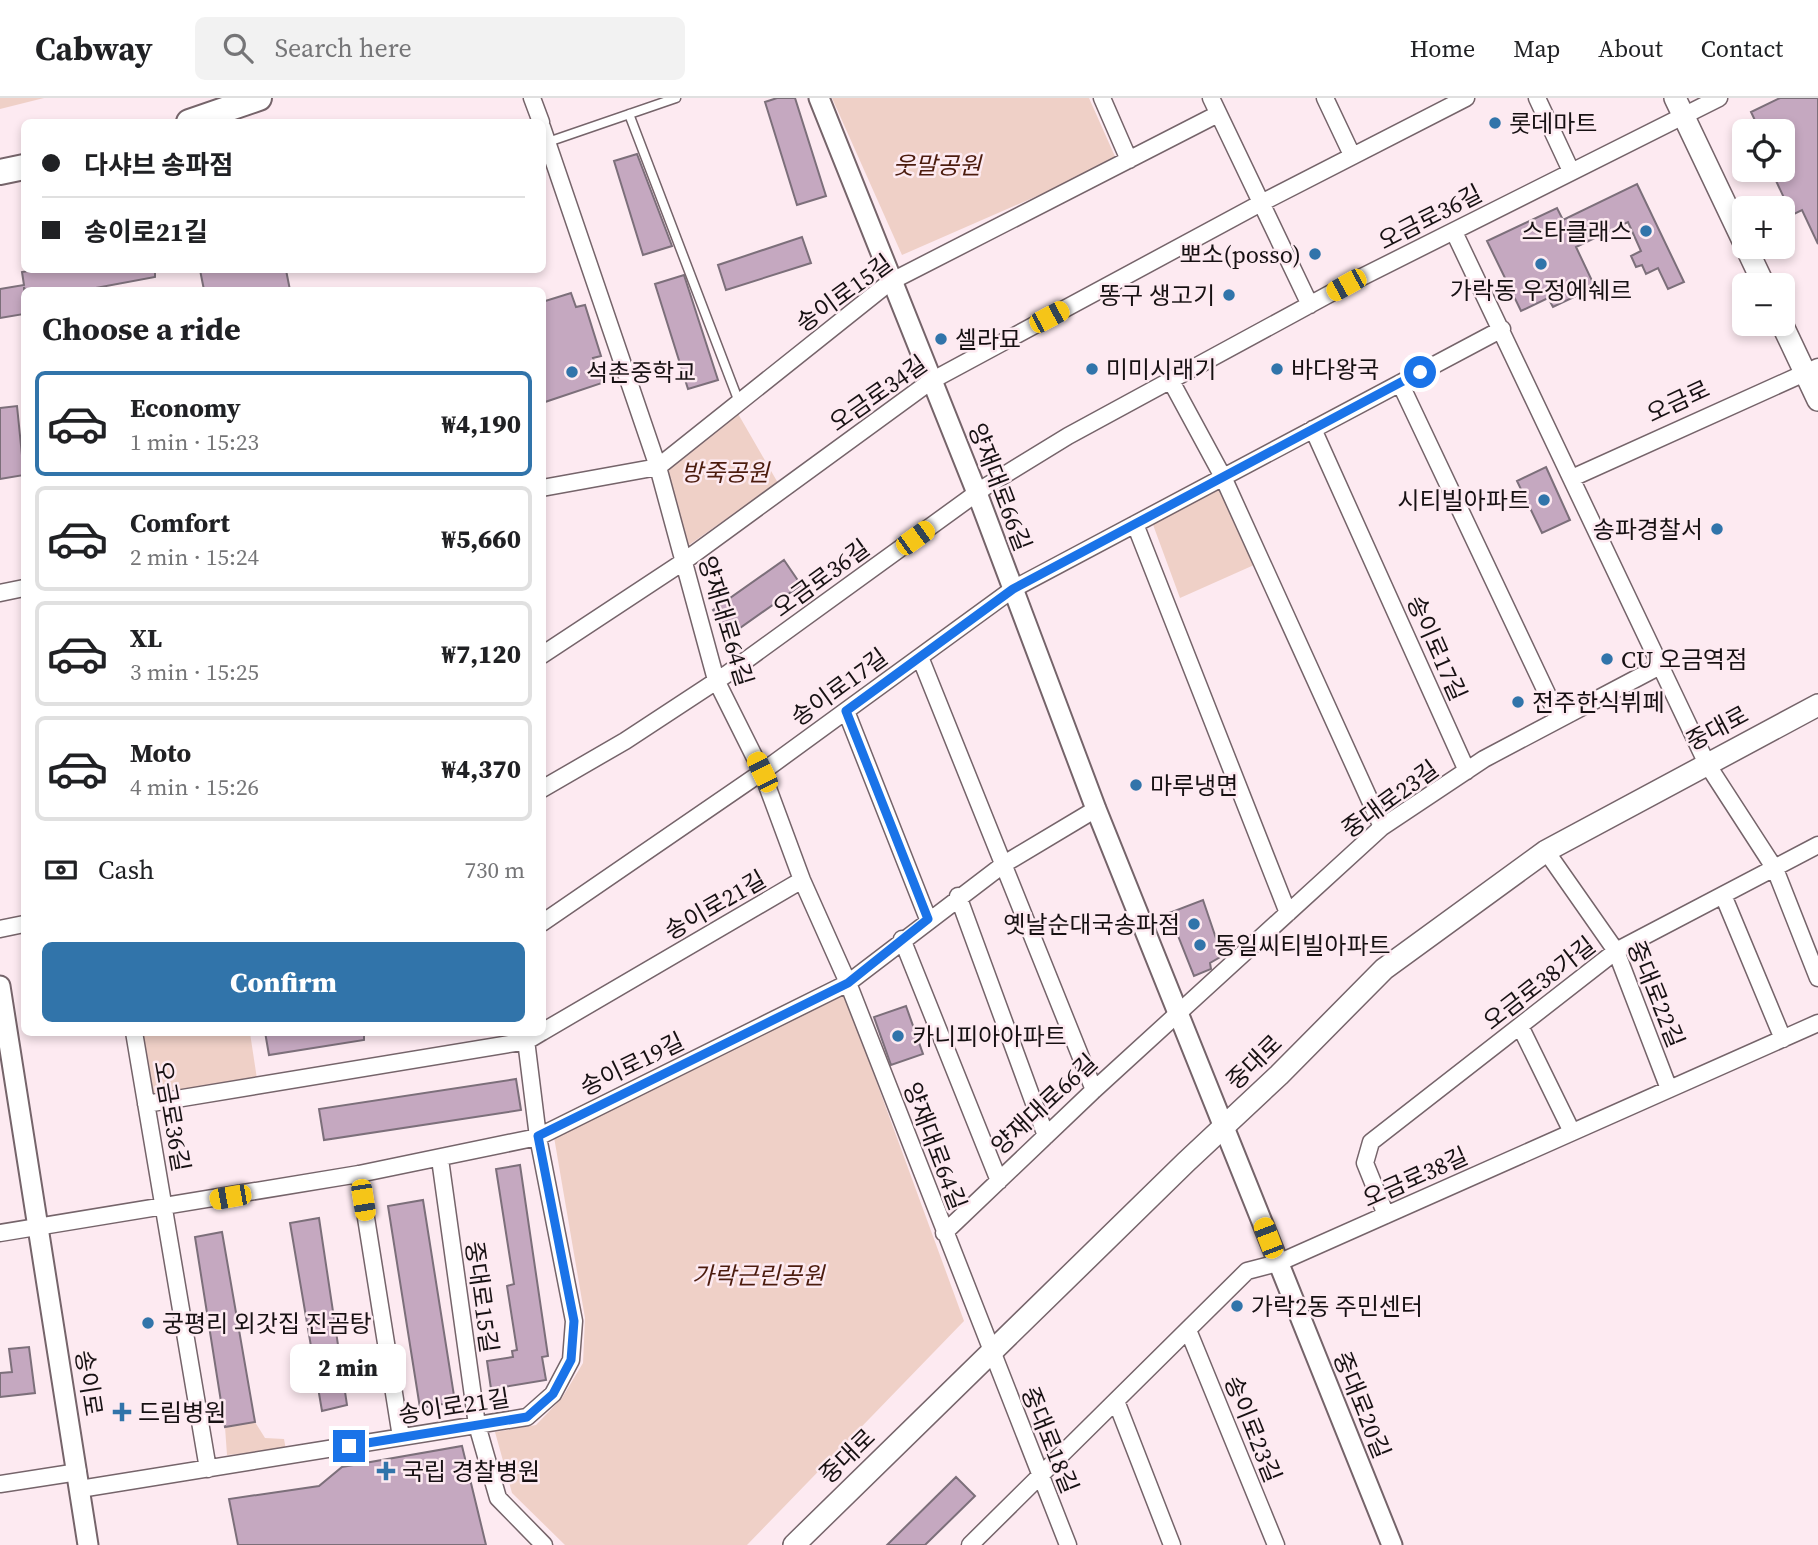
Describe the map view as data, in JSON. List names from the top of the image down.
{
  "streets": {
    "main road": ["중대로"],
    "street": [
      "오금로36길",
      "송이로15길",
      "오금로34길",
      "오금로",
      "양재대로66길",
      "양재대로64길",
      "송이로17길",
      "중대로23길",
      "송이로21길",
      "오금로38가길",
      "중대로22길",
      "송이로19길",
      "오금로38길",
      "중대로15길",
      "송이로",
      "중대로20길",
      "송이로23길",
      "중대로18길"
    ]
  },
  "crossings": [
    ["오금로36길", "양재대로66길"],
    ["오금로36길", "양재대로64길"],
    ["오금로36길", "송이로21길"],
    ["오금로36길", "송이로19길"],
    ["송이로15길", "양재대로66길"],
    ["송이로15길", "양재대로64길"],
    ["오금로34길", "양재대로66길"],
    ["오금로34길", "양재대로64길"],
    ["양재대로66길", "양재대로64길"],
    ["양재대로66길", "송이로17길"],
    ["양재대로66길", "중대로"],
    ["양재대로66길", "중대로23길"],
    ["양재대로66길", "송이로19길"],
    ["양재대로66길", "중대로20길"],
    ["양재대로64길", "송이로17길"],
    ["양재대로64길", "중대로"],
    ["양재대로64길", "송이로21길"],
    ["양재대로64길", "송이로19길"],
    ["양재대로64길", "중대로18길"],
    ["송이로17길", "중대로23길"],
    ["중대로", "중대로22길"],
    ["중대로", "중대로20길"],
    ["중대로", "중대로18길"],
    ["송이로21길", "송이로19길"],
    ["송이로21길", "중대로15길"],
    ["송이로21길", "송이로"],
    ["오금로38가길", "중대로22길"],
    ["오금로38가길", "오금로38길"],
    ["중대로22길", "오금로38길"],
    ["송이로19길", "중대로15길"],
    ["송이로19길", "송이로"],
    ["오금로38길", "중대로20길"]
  ],
  "parks": ["웃말공원", "방죽공원", "가락근린공원"],
  "places": {
    "other": [
      "롯데마트",
      "스타클래스",
      "뽀소(posso)",
      "가락동 우정에쉐르",
      "똥구 생고기",
      "셀라묘",
      "미미시래기",
      "바다왕국",
      "석촌중학교",
      "시티빌아파트",
      "송파경찰서",
      "CU 오금역점",
      "전주한식뷔페",
      "마루냉면",
      "옛날순대국송파점",
      "동일씨티빌아파트",
      "카니피아아파트",
      "가락2동 주민센터",
      "궁평리 외갓집 진곰탕"
    ],
    "health": ["드림병원", "국립 경찰병원"]
  },
  "page": {
    "header": "Cabway",
    "search": "Search here",
    "nav": [
      "Home",
      "Map",
      "About",
      "Contact"
    ],
    "map_buttons": ["+", "−"],
    "banner": ["다샤브 송파점", "송이로21길"],
    "heading": "Choose a ride",
    "list": [
      {
        "name": "Economy",
        "note": "1 min · 15:23",
        "value": "₩4,190"
      },
      {
        "name": "Comfort",
        "note": "2 min · 15:24",
        "value": "₩5,660"
      },
      {
        "name": "XL",
        "note": "3 min · 15:25",
        "value": "₩7,120"
      },
      {
        "name": "Moto",
        "note": "4 min · 15:26",
        "value": "₩4,370"
      }
    ],
    "pay": ["Cash", "730 m"],
    "buttons": "Confirm",
    "bubble": "2 min"
  }
}
